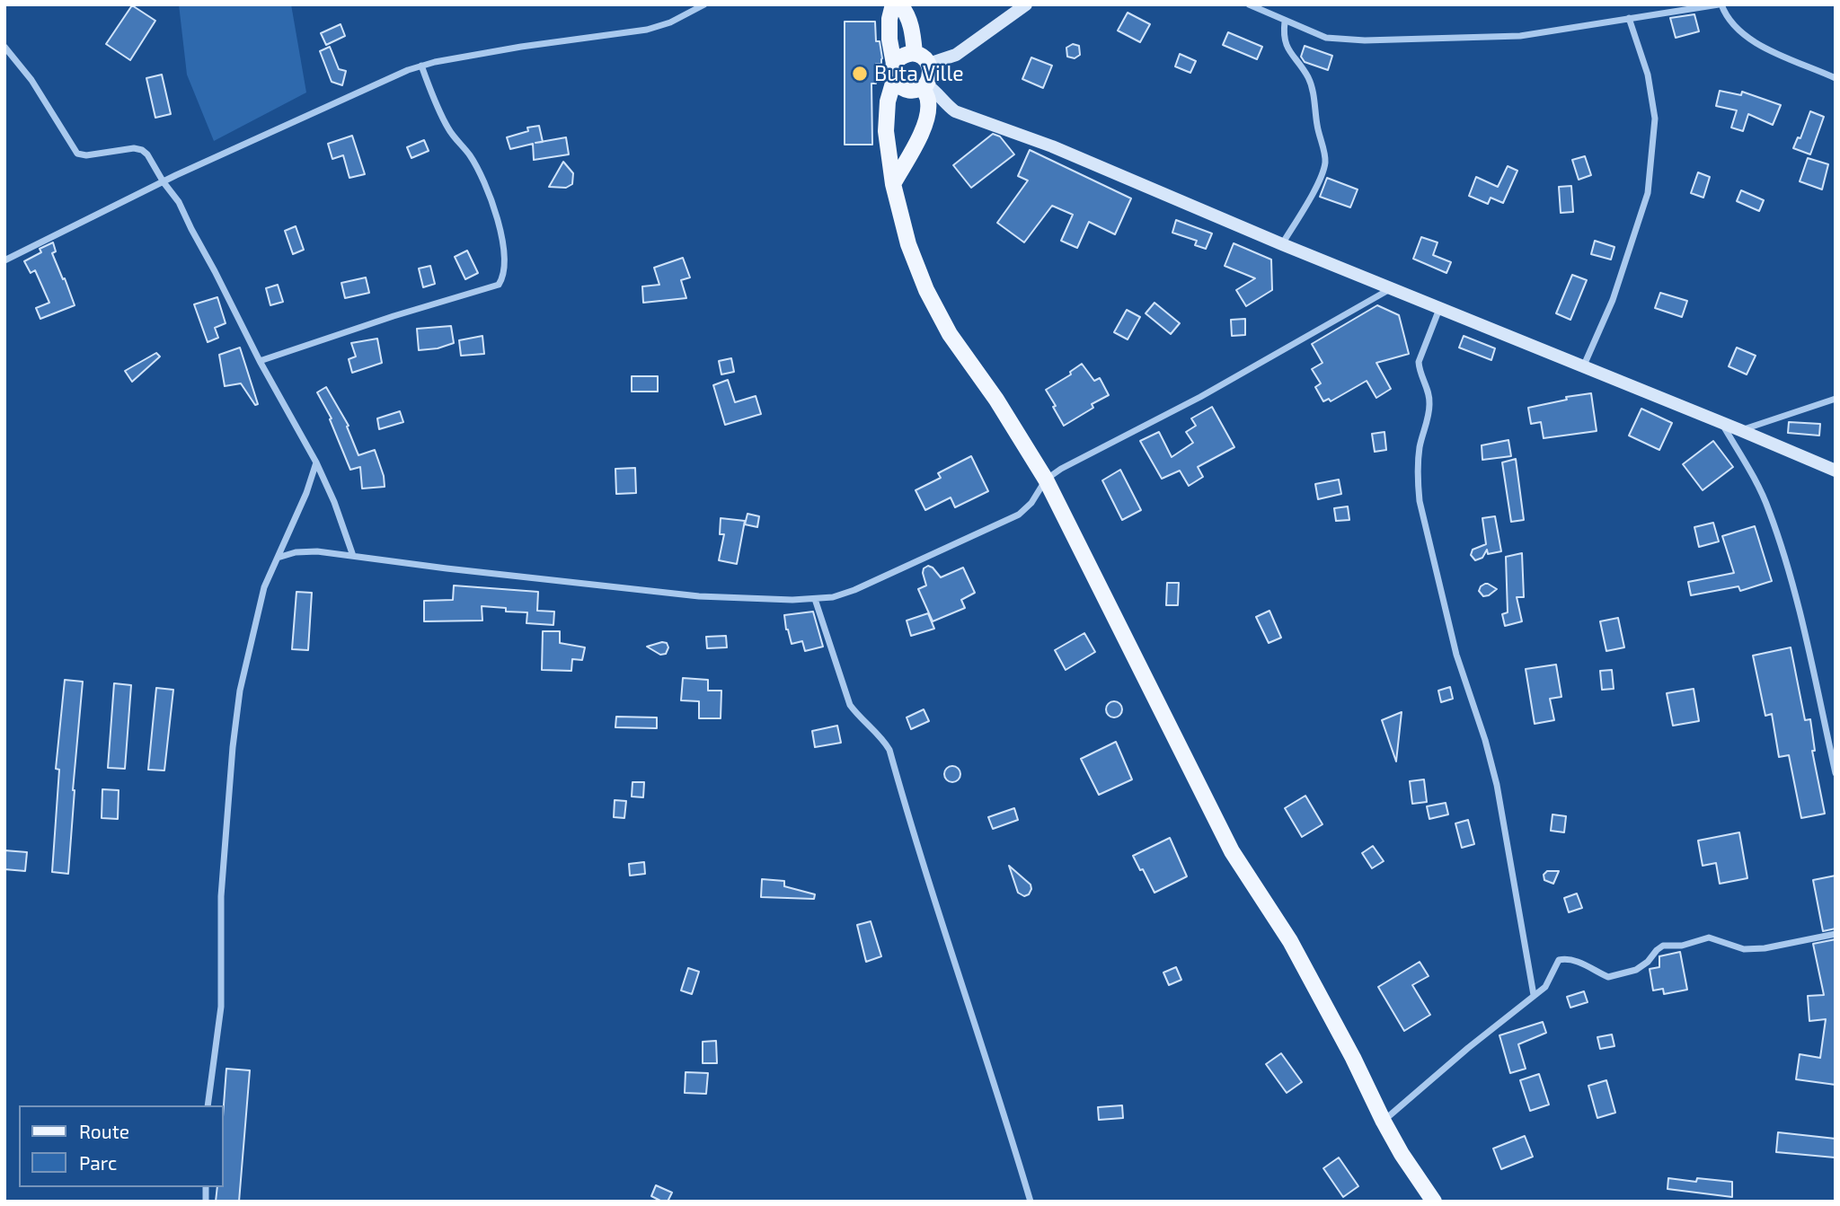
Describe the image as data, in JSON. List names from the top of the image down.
{
  "places": ["Buta Ville"],
  "legend": ["Route", "Parc"]
}
